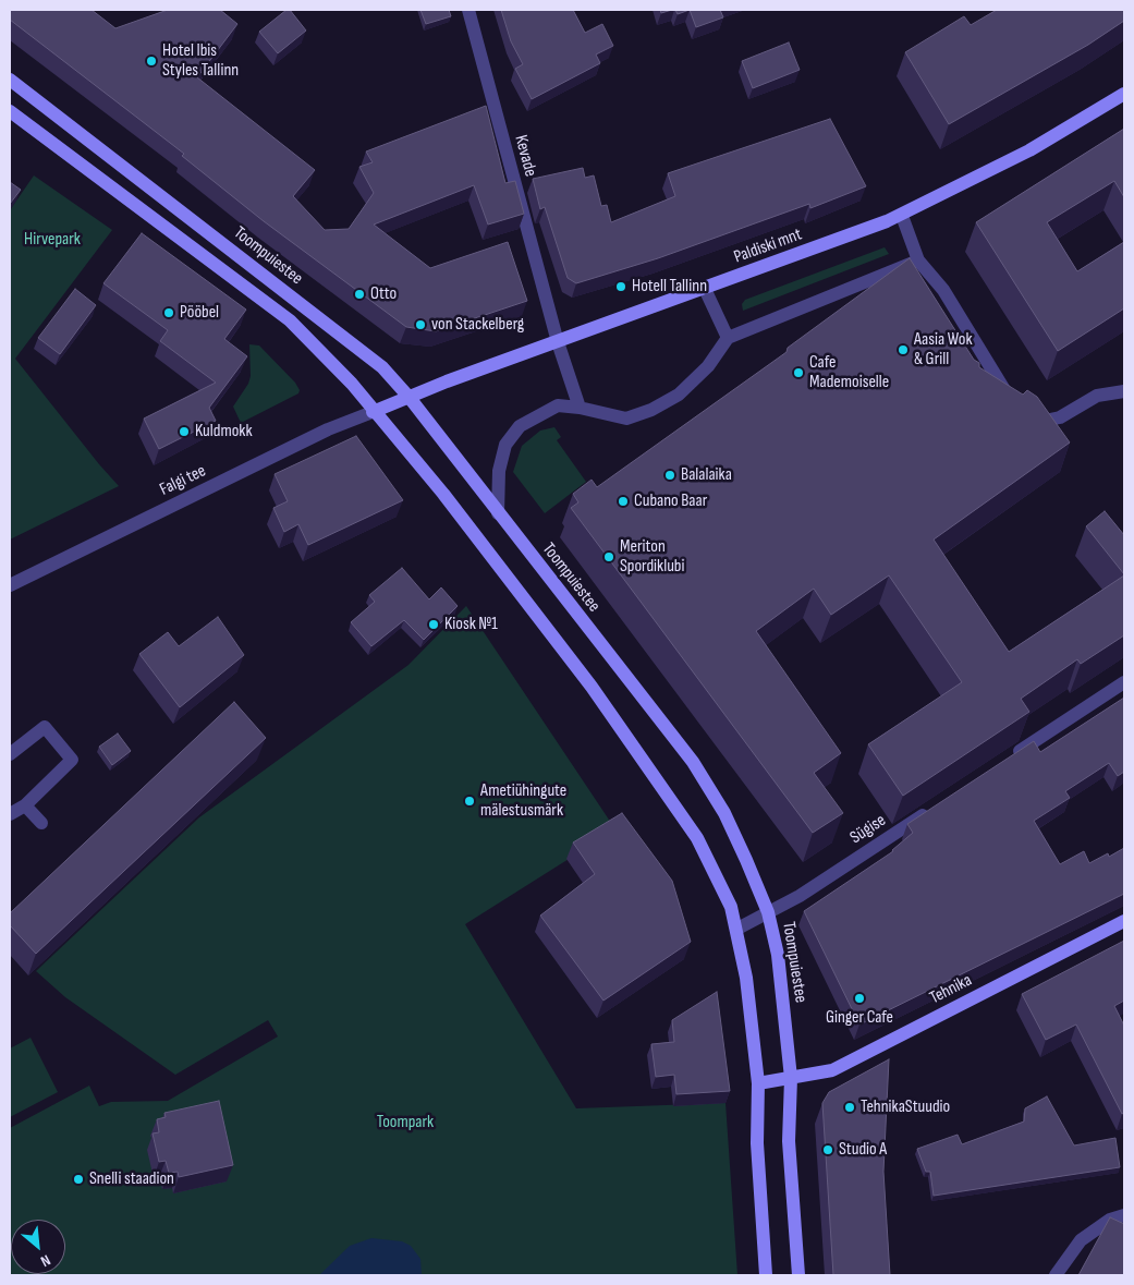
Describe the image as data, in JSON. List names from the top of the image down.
{
  "streets": {
    "main road": ["Paldiski mnt", "Toompuiestee", "Tehnika"],
    "street": ["Kevade", "Falgi tee", "Sügise"]
  },
  "crossings": [
    ["Kevade", "Paldiski mnt"],
    ["Paldiski mnt", "Toompuiestee"],
    ["Paldiski mnt", "Falgi tee"],
    ["Toompuiestee", "Sügise"],
    ["Toompuiestee", "Tehnika"]
  ],
  "parks": ["Hirvepark", "Toompark"],
  "places": [
    "Hotel Ibis Styles Tallinn",
    "Hotell Tallinn",
    "Otto",
    "Pööbel",
    "von Stackelberg",
    "Aasia Wok & Grill",
    "Cafe Mademoiselle",
    "Kuldmokk",
    "Balalaika",
    "Cubano Baar",
    "Meriton Spordiklubi",
    "Kiosk №1",
    "Ametiühingute mälestusmärk",
    "Ginger Cafe",
    "TehnikaStuudio",
    "Studio A",
    "Snelli staadion"
  ],
  "north": "bottom right"
}
